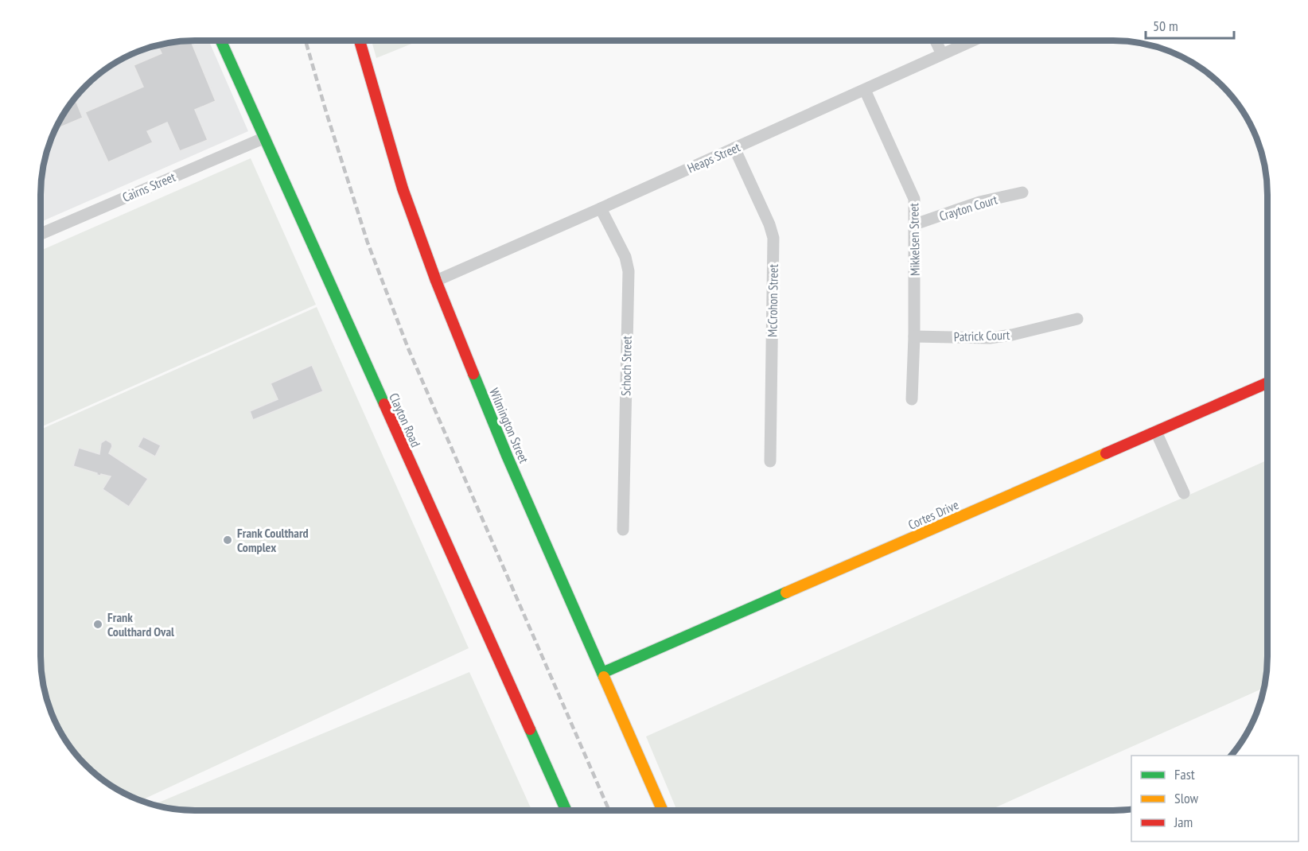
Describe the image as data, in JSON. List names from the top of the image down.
{
  "streets": {
    "street": [
      "Heaps Street",
      "Cairns Street",
      "Crayton Court",
      "Mikkelsen Street",
      "McCrohon Street",
      "Patrick Court",
      "Schoch Street",
      "Clayton Road",
      "Wilmington Street",
      "Cortes Drive"
    ]
  },
  "crossings": [
    ["Heaps Street", "Mikkelsen Street"],
    ["Heaps Street", "McCrohon Street"],
    ["Heaps Street", "Schoch Street"],
    ["Heaps Street", "Wilmington Street"],
    ["Cairns Street", "Clayton Road"],
    ["Crayton Court", "Mikkelsen Street"],
    ["Mikkelsen Street", "Patrick Court"],
    ["Wilmington Street", "Cortes Drive"]
  ],
  "places": ["Frank Coulthard Complex", "Frank Coulthard Oval"],
  "legend": ["Fast", "Slow", "Jam"],
  "scale_bar": "50 m"
}
